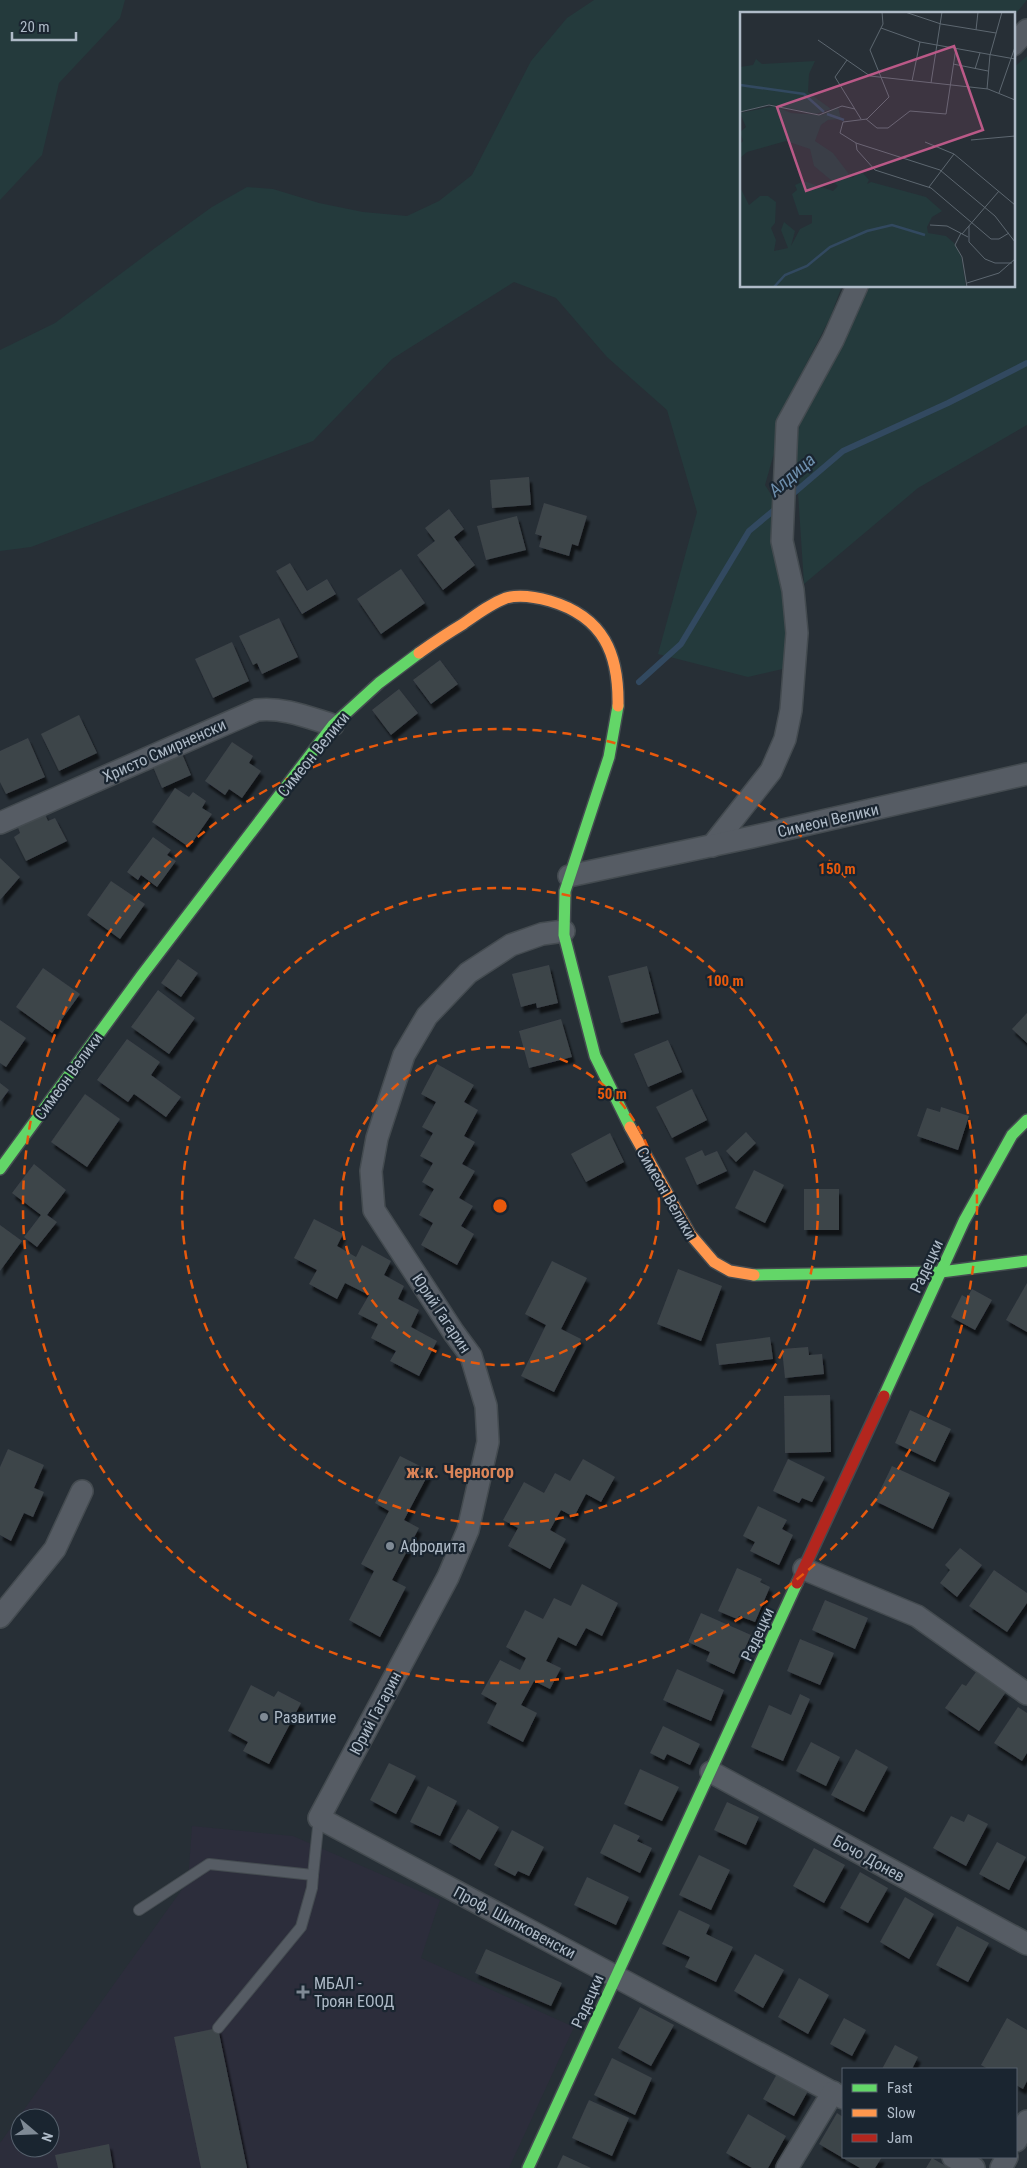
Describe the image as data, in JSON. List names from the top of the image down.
{
  "streets": {
    "street": [
      "Христо Смирненски",
      "Симеон Велики",
      "Радецки",
      "Юрий Гагарин",
      "Бочо Донев",
      "Проф. Шипковенски"
    ]
  },
  "crossings": [
    ["Христо Смирненски", "Симеон Велики"],
    ["Симеон Велики", "Радецки"],
    ["Симеон Велики", "Юрий Гагарин"],
    ["Радецки", "Бочо Донев"],
    ["Радецки", "Проф. Шипковенски"],
    ["Юрий Гагарин", "Проф. Шипковенски"]
  ],
  "districts": ["ж.к. Черногор"],
  "water": ["Алдица"],
  "places": {
    "other": ["Афродита", "Развитие"],
    "health": ["МБАЛ - Троян ЕООД"]
  },
  "legend": ["Fast", "Slow", "Jam"],
  "scale_bar": "20 m",
  "north": "right",
  "rings": ["150 m", "100 m", "50 m"]
}
